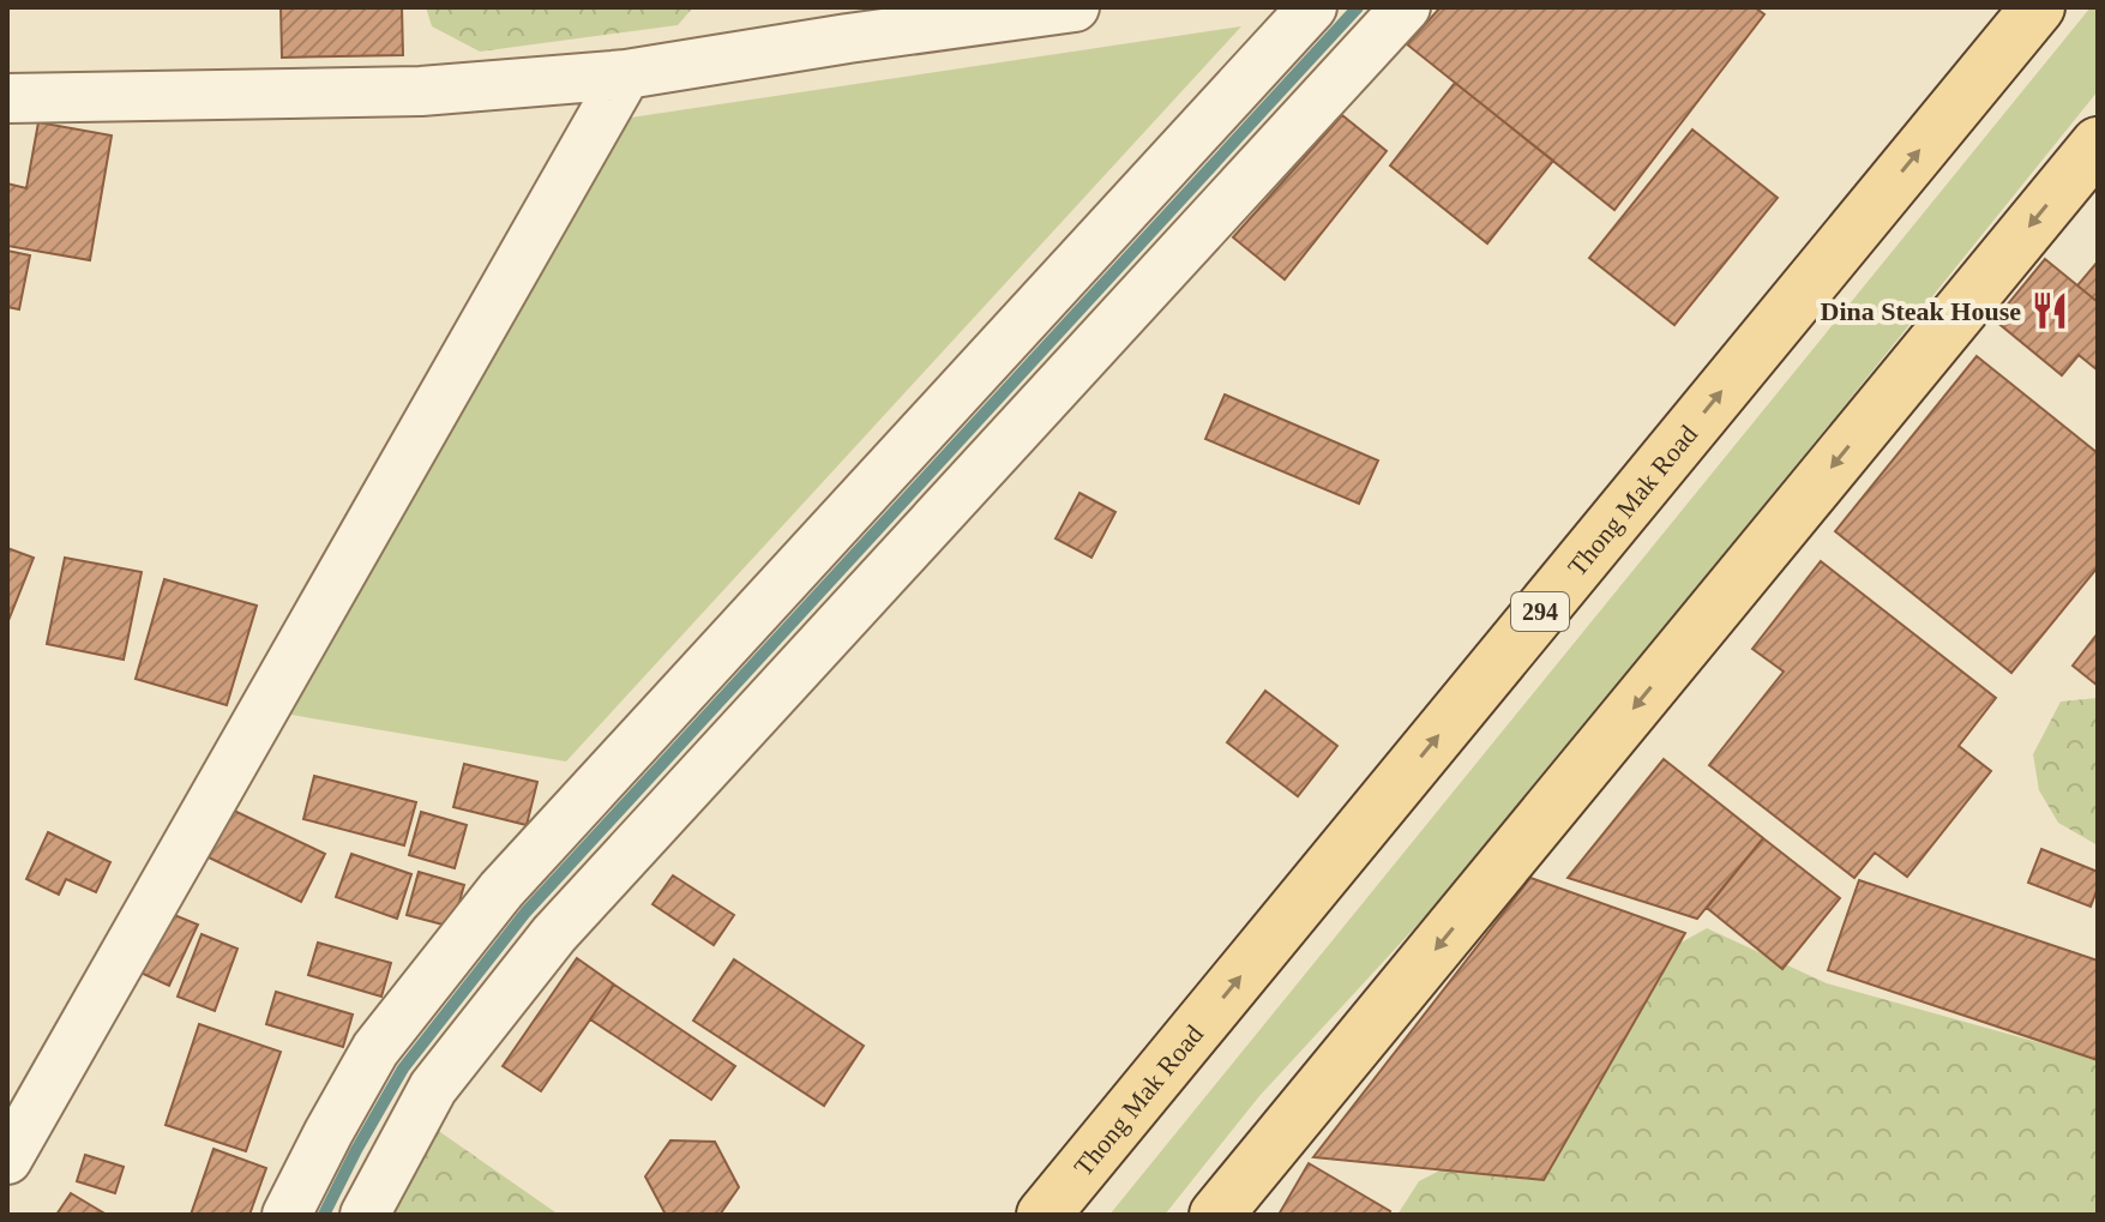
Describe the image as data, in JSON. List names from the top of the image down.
{
  "streets": {
    "main road": ["Thong Mak Road", "294"]
  },
  "places": {
    "restaurant": ["Dina Steak House"]
  }
}
